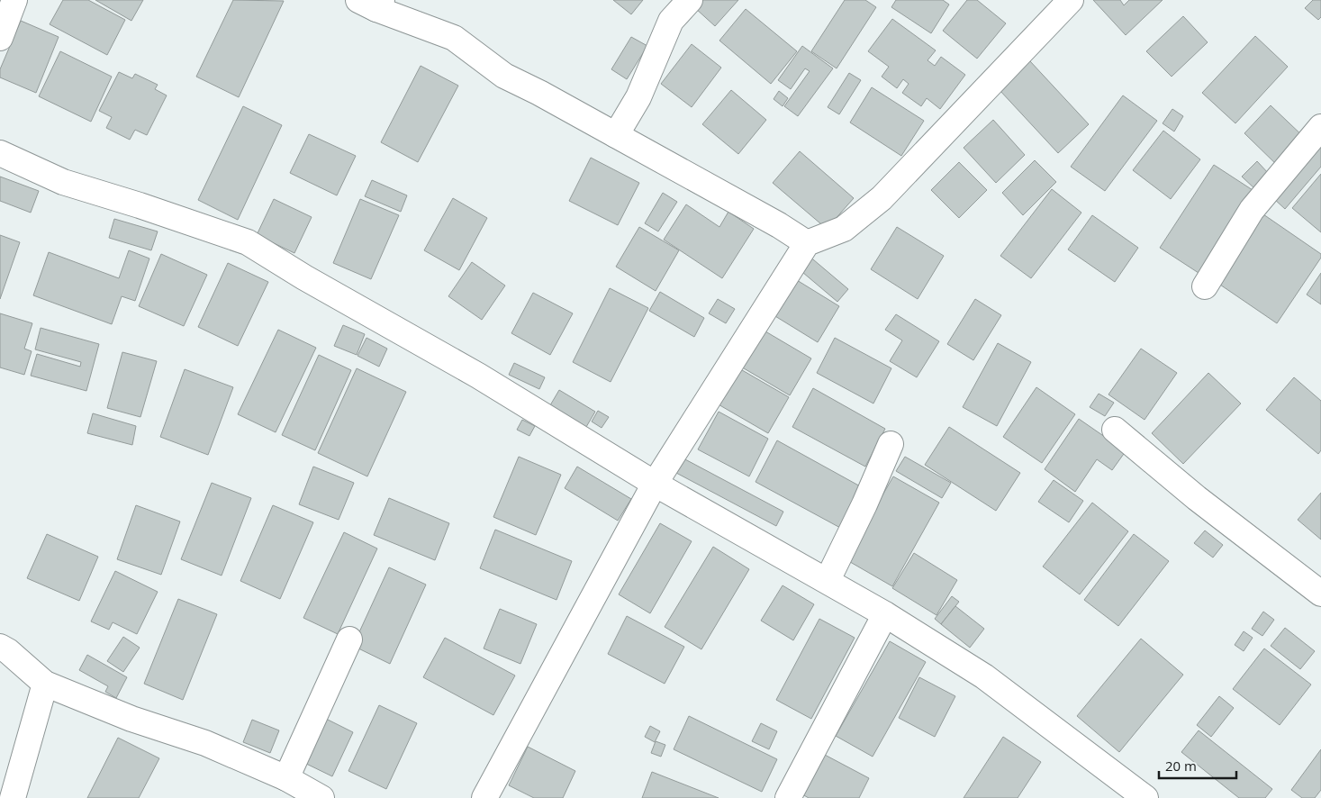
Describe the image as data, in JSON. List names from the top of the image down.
{
  "scale_bar": "20 m"
}
